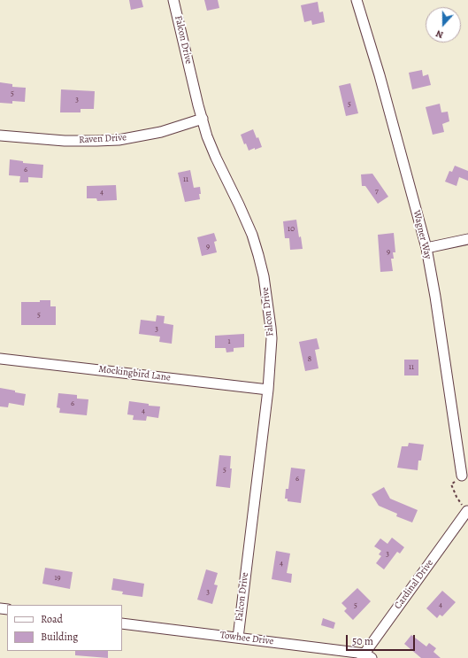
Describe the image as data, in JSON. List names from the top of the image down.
{
  "streets": {
    "street": [
      "Falcon Drive",
      "Raven Drive",
      "Wagner Way",
      "Mockingbird Lane",
      "Cardinal Drive",
      "Towhee Drive"
    ]
  },
  "crossings": [
    ["Falcon Drive", "Raven Drive"],
    ["Falcon Drive", "Mockingbird Lane"],
    ["Falcon Drive", "Towhee Drive"],
    ["Cardinal Drive", "Towhee Drive"]
  ],
  "house_numbers": [
    "5",
    "3",
    "5",
    "6",
    "11",
    "7",
    "4",
    "10",
    "9",
    "9",
    "5",
    "3",
    "1",
    "8",
    "11",
    "6",
    "4",
    "5",
    "6",
    "3",
    "4",
    "19",
    "3",
    "4",
    "5"
  ],
  "legend": ["Road", "Building"],
  "scale_bar": "50 m",
  "north": "bottom"
}
